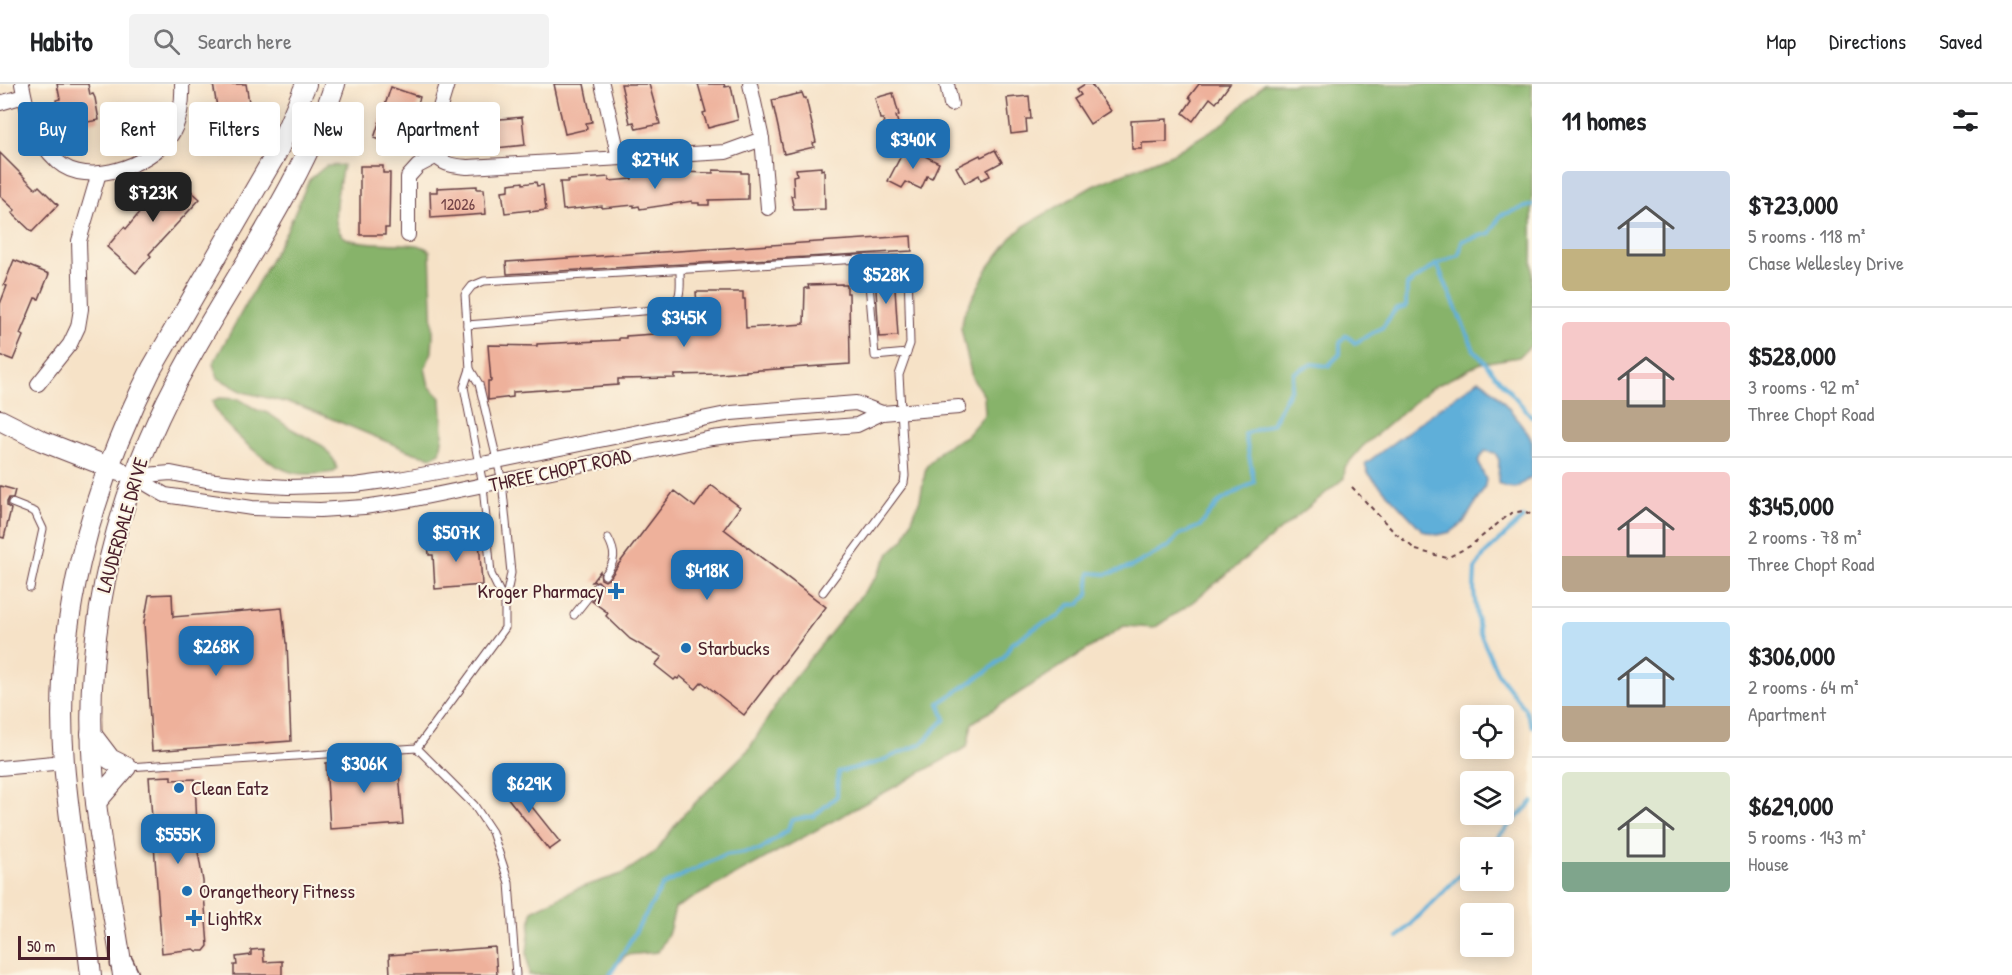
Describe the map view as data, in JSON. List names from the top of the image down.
{
  "streets": {
    "main road": ["THREE CHOPT ROAD", "LAUDERDALE DRIVE"]
  },
  "crossings": [
    ["THREE CHOPT ROAD", "LAUDERDALE DRIVE"]
  ],
  "places": {
    "health": ["Kroger Pharmacy", "LightRx"],
    "other": ["Starbucks", "Clean Eatz", "Orangetheory Fitness"]
  },
  "house_numbers": ["12026"],
  "scale_bar": "50 m",
  "page": {
    "header": "Habito",
    "search": "Search here",
    "nav": ["Map", "Directions", "Saved"],
    "heading": "11 homes",
    "chip": [
      "Buy",
      "Rent",
      "Filters",
      "New",
      "Apartment"
    ],
    "price": [
      "$340K",
      "$274K",
      "$723K",
      "$528K",
      "$345K",
      "$507K",
      "$418K",
      "$268K",
      "$306K",
      "$629K",
      "$555K"
    ],
    "list": [
      {
        "name": "$723,000",
        "note": "5 rooms · 118 m² · Chase Wellesley Drive"
      },
      {
        "name": "$528,000",
        "note": "3 rooms · 92 m² · Three Chopt Road"
      },
      {
        "name": "$345,000",
        "note": "2 rooms · 78 m² · Three Chopt Road"
      },
      {
        "name": "$306,000",
        "note": "2 rooms · 64 m² · Apartment"
      },
      {
        "name": "$629,000",
        "note": "5 rooms · 143 m² · House"
      }
    ],
    "map_buttons": ["+", "−"],
    "scale": "50 m"
  }
}
